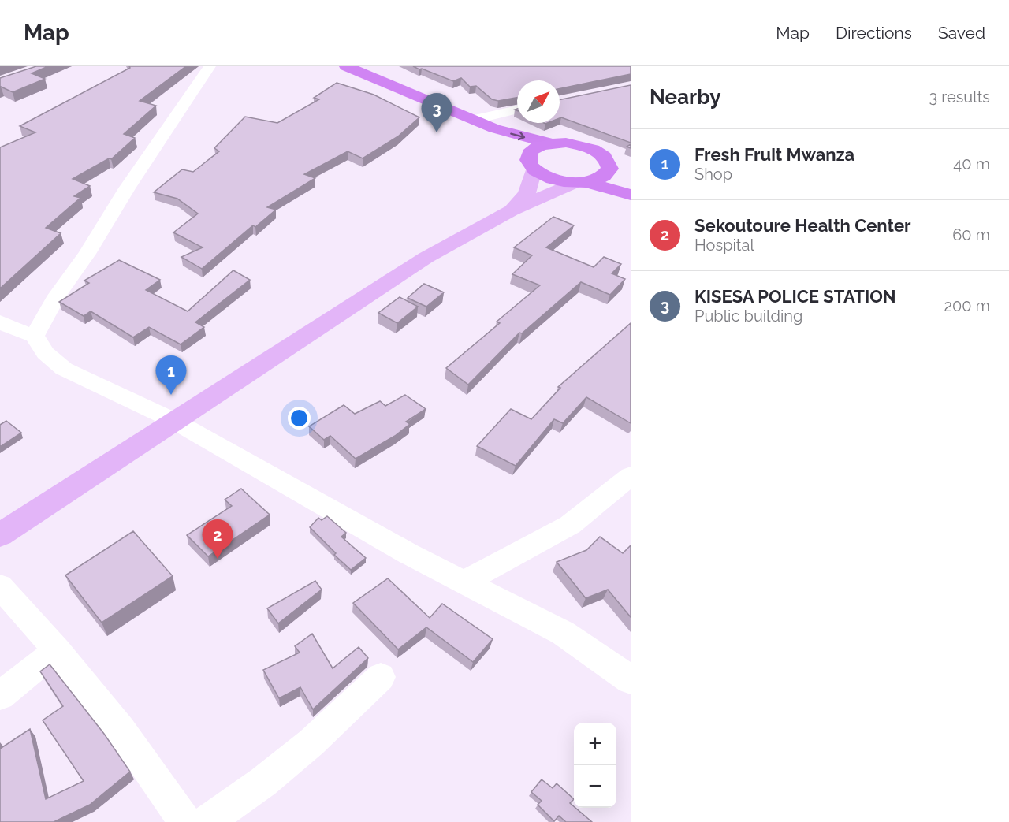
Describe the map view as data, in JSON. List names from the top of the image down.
{
  "north": "top right",
  "page": {
    "header": "Map",
    "nav": ["Map", "Directions", "Saved"],
    "heading": ["Nearby", "3 results"],
    "pins": ["3", "1", "2"],
    "list": [
      {
        "mark": "1",
        "name": "Fresh Fruit Mwanza",
        "note": "Shop",
        "value": "40 m"
      },
      {
        "mark": "2",
        "name": "Sekoutoure Health Center",
        "note": "Hospital",
        "value": "60 m"
      },
      {
        "mark": "3",
        "name": "KISESA POLICE STATION",
        "note": "Public building",
        "value": "200 m"
      }
    ],
    "map_buttons": ["+", "−"]
  }
}
